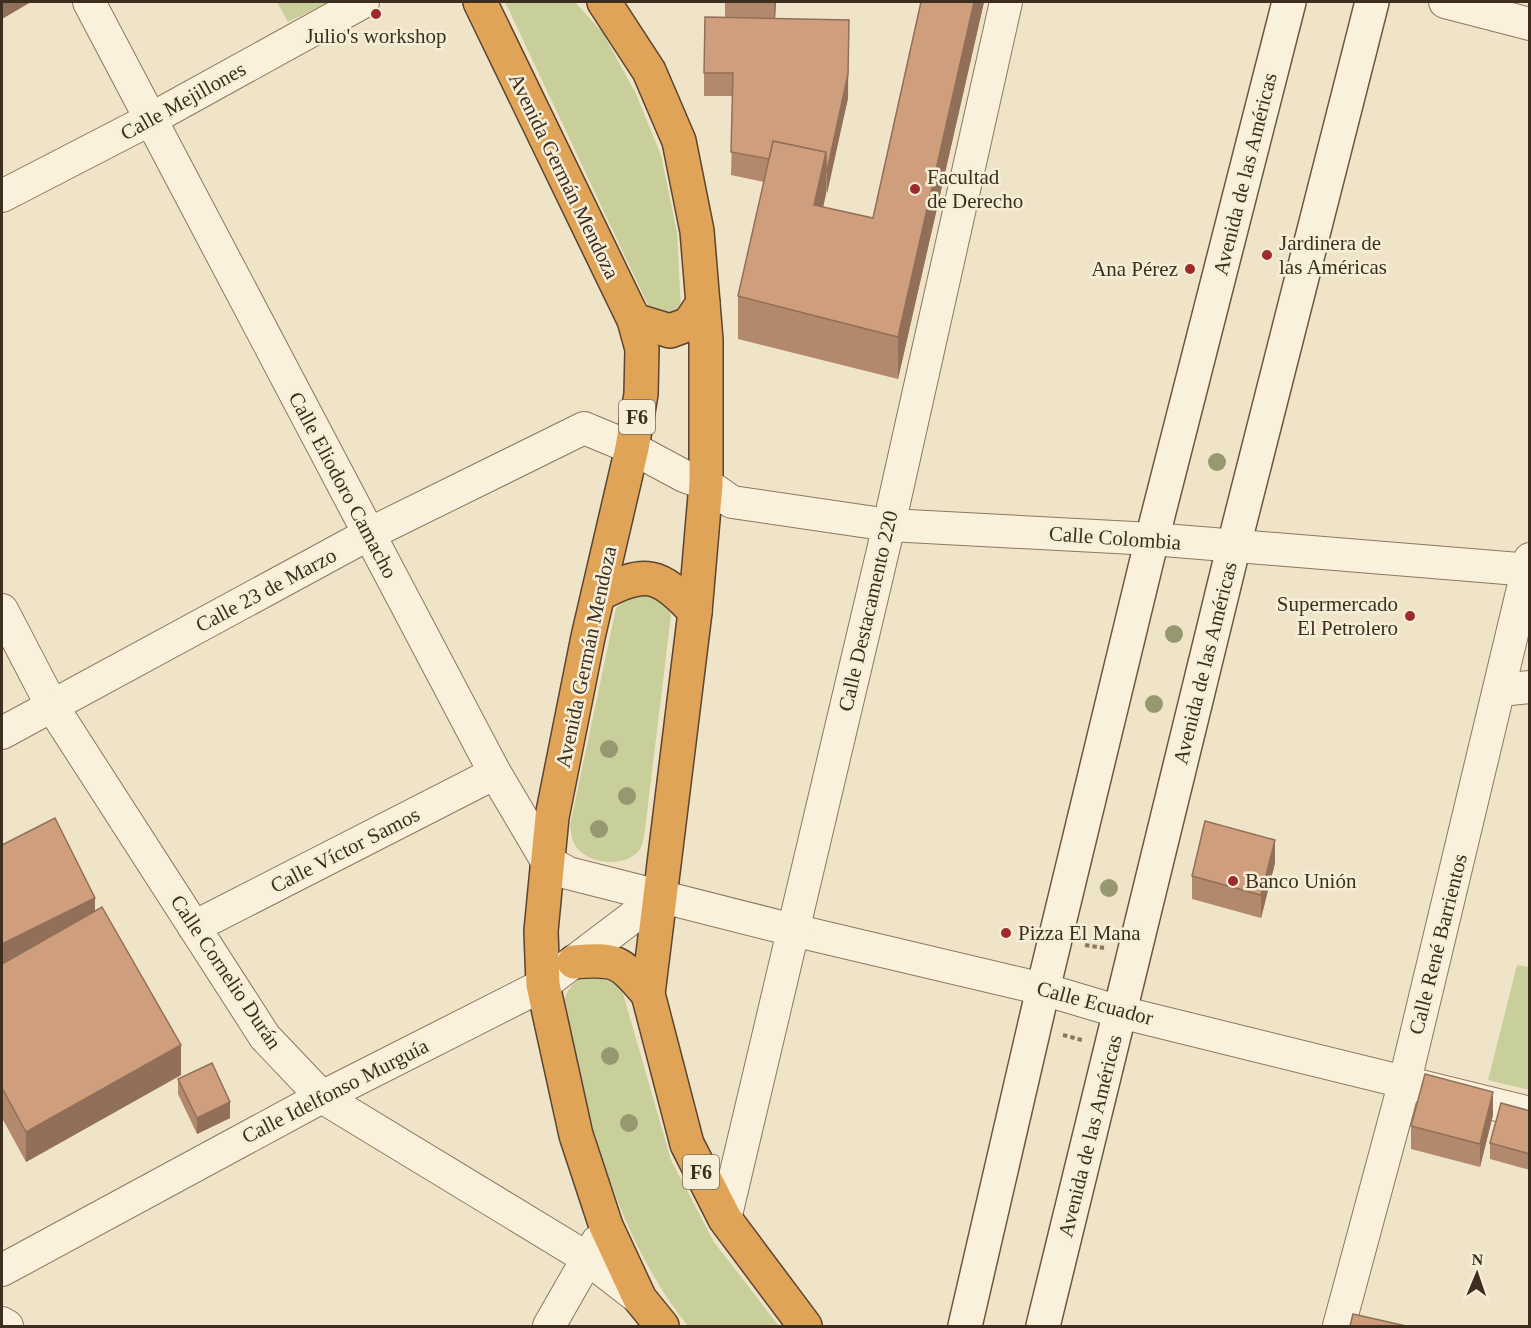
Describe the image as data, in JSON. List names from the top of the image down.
{
  "streets": {
    "highway": ["Avenida Germán Mendoza", "F6"],
    "main road": ["Avenida de las Américas"],
    "street": [
      "Calle Mejillones",
      "Calle Eliodoro Camacho",
      "Calle Colombia",
      "Calle 23 de Marzo",
      "Calle Destacamento 220",
      "Calle Víctor Samos",
      "Calle René Barrientos",
      "Calle Cornelio Durán",
      "Calle Ecuador",
      "Calle Idelfonso Murguía"
    ]
  },
  "crossings": [
    ["Calle Mejillones", "Calle Eliodoro Camacho"],
    ["Avenida de las Américas", "Calle Colombia"],
    ["Avenida de las Américas", "Calle Ecuador"],
    ["Avenida Germán Mendoza", "Calle Eliodoro Camacho"],
    ["Avenida Germán Mendoza", "Calle 23 de Marzo"],
    ["Avenida Germán Mendoza", "Calle Cornelio Durán"],
    ["Avenida Germán Mendoza", "Calle Idelfonso Murguía"],
    ["F6", "Calle Colombia"],
    ["F6", "Calle 23 de Marzo"],
    ["F6", "Calle Destacamento 220"],
    ["F6", "Calle Ecuador"],
    ["F6", "Calle Idelfonso Murguía"],
    ["Calle Eliodoro Camacho", "Calle 23 de Marzo"],
    ["Calle Eliodoro Camacho", "Calle Víctor Samos"],
    ["Calle Colombia", "Calle 23 de Marzo"],
    ["Calle Colombia", "Calle Destacamento 220"],
    ["Calle Colombia", "Calle René Barrientos"],
    ["Calle 23 de Marzo", "Calle Cornelio Durán"],
    ["Calle Destacamento 220", "Calle Ecuador"],
    ["Calle Víctor Samos", "Calle Cornelio Durán"],
    ["Calle René Barrientos", "Calle Ecuador"],
    ["Calle Cornelio Durán", "Calle Idelfonso Murguía"],
    ["Calle Ecuador", "Calle Idelfonso Murguía"]
  ],
  "places": [
    "Julio's workshop",
    "Facultad de Derecho",
    "Jardinera de las Américas",
    "Ana Pérez",
    "Supermercado El Petrolero",
    "Banco Unión",
    "Pizza El Mana"
  ],
  "north": "top"
}
